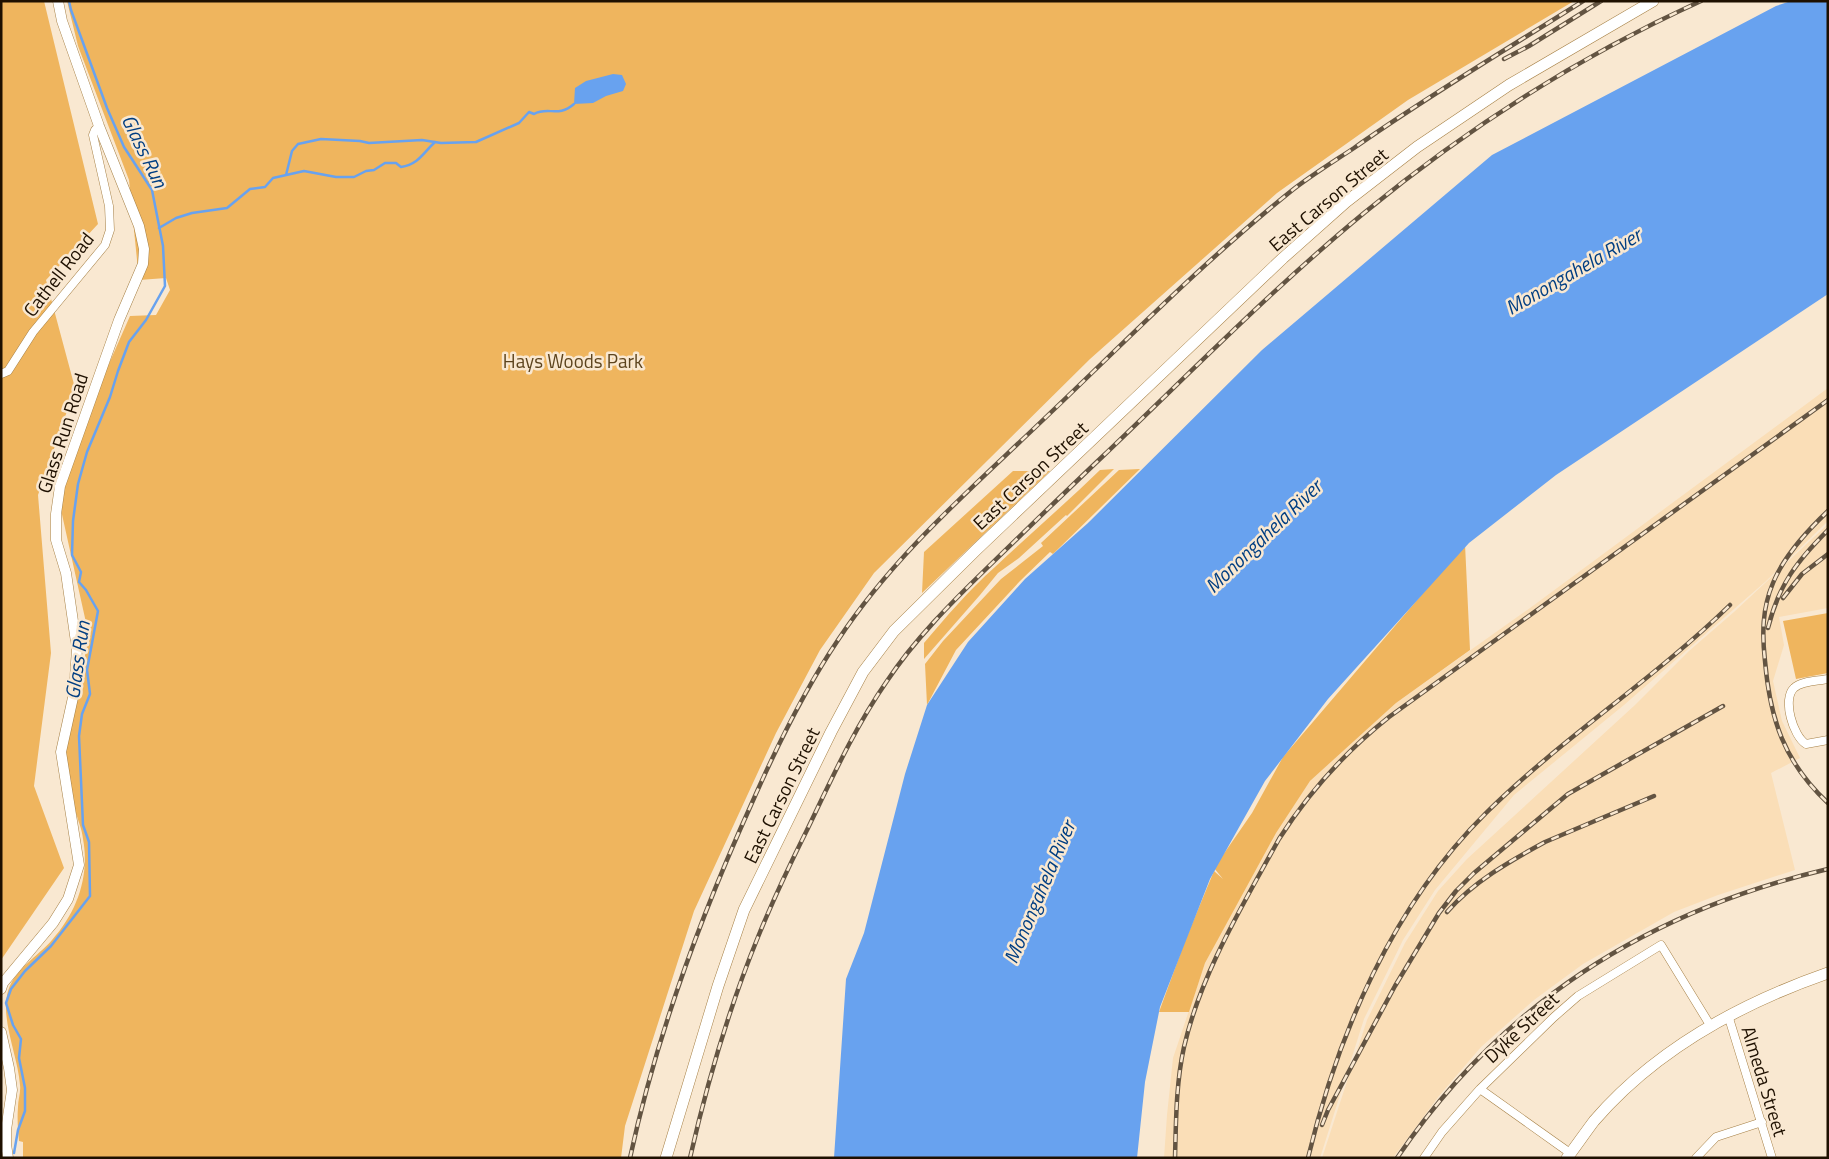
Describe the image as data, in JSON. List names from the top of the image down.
{
  "streets": {
    "main road": ["East Carson Street", "Glass Run Road"],
    "street": ["Cathell Road", "Dyke Street", "Almeda Street"]
  },
  "crossings": [
    ["Cathell Road", "Glass Run Road"]
  ],
  "water": ["Glass Run", "Monongahela River"],
  "parks": ["Hays Woods Park"]
}
